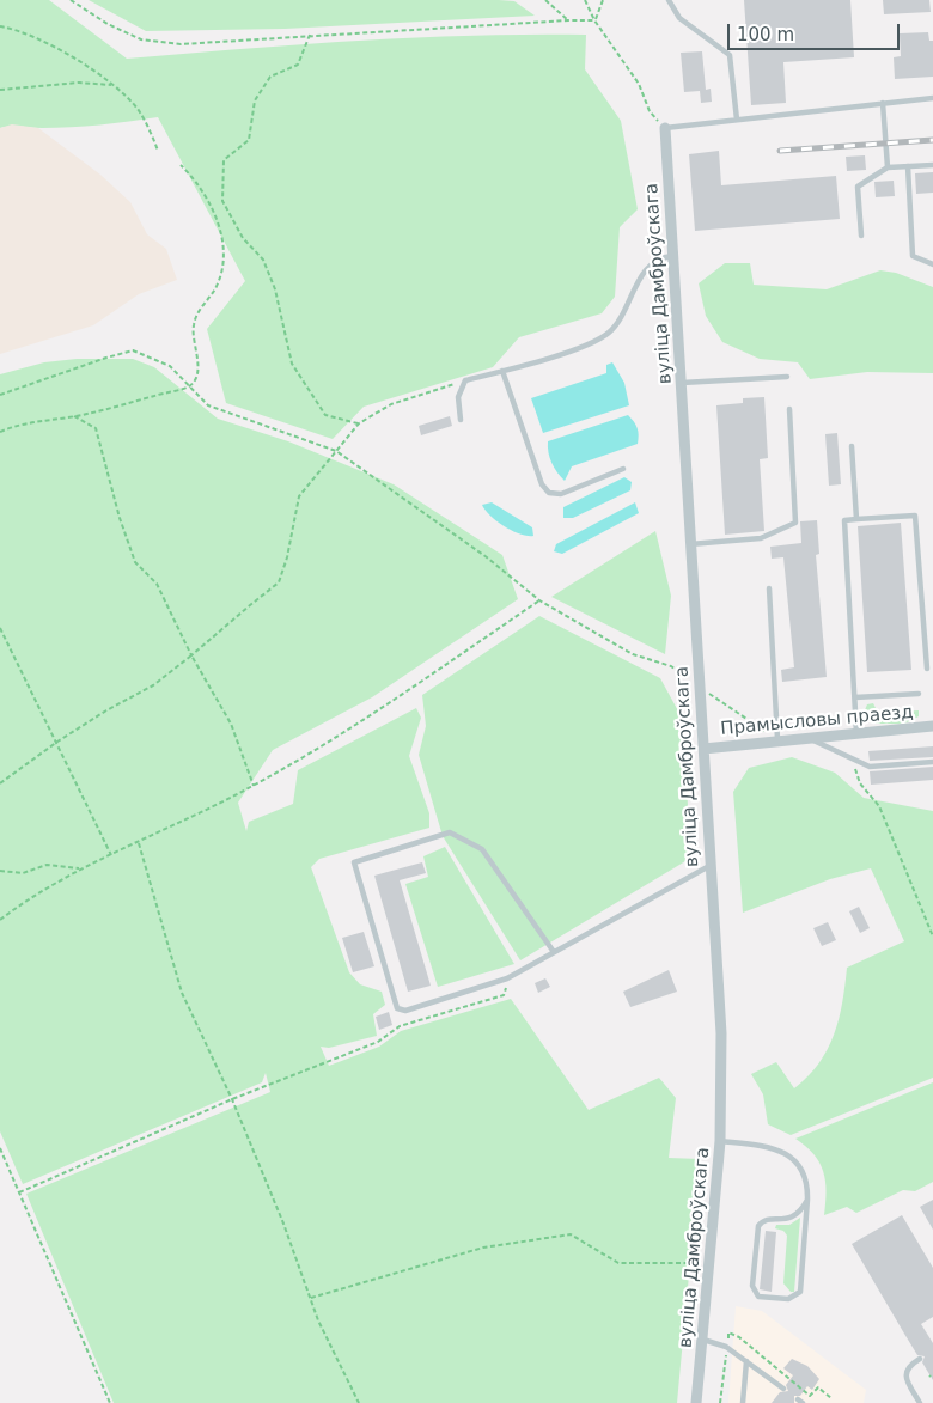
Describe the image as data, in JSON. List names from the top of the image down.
{
  "streets": {
    "street": ["вуліца Дамброўскага", "Прамысловы праезд"]
  },
  "crossings": [
    ["вуліца Дамброўскага", "Прамысловы праезд"]
  ],
  "scale_bar": "100 m"
}
